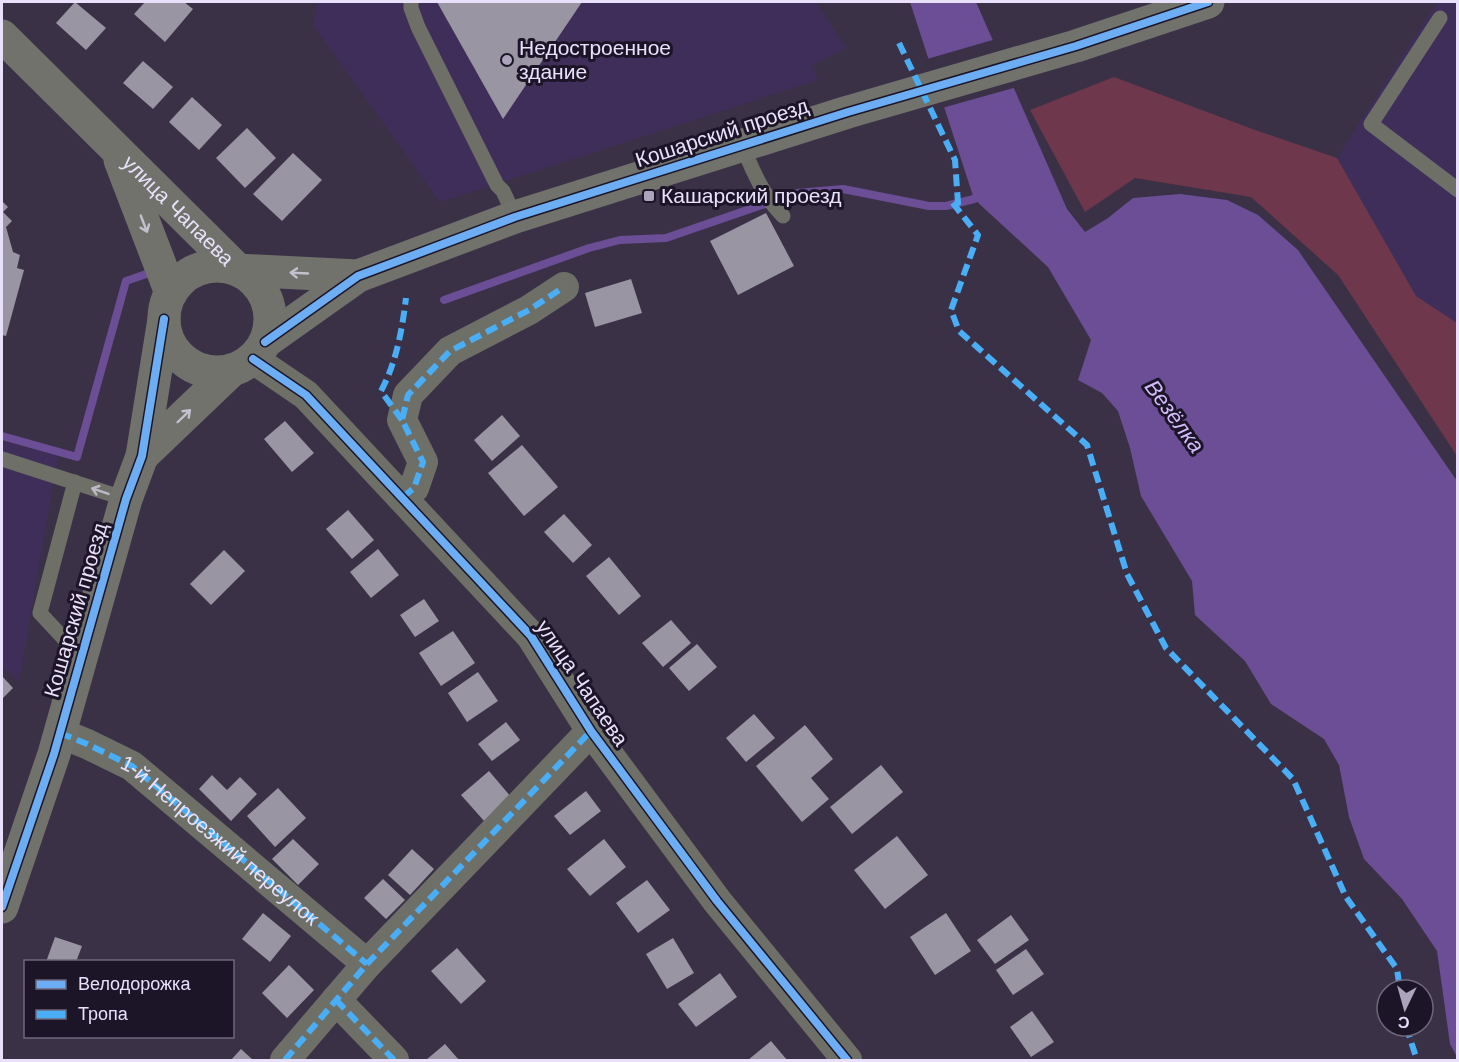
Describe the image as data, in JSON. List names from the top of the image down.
{
  "streets": {
    "street": ["Кошарский проезд", "улица Чапаева", "1-й Непроезжий переулок"]
  },
  "crossings": [
    ["Кошарский проезд", "улица Чапаева"],
    ["Кошарский проезд", "1-й Непроезжий переулок"]
  ],
  "water": ["Везёлка"],
  "places": {
    "other": ["Недостроенное здание"],
    "transit": ["Кашарский проезд"]
  },
  "legend": ["Велодорожка", "Тропа"],
  "north": "bottom"
}
